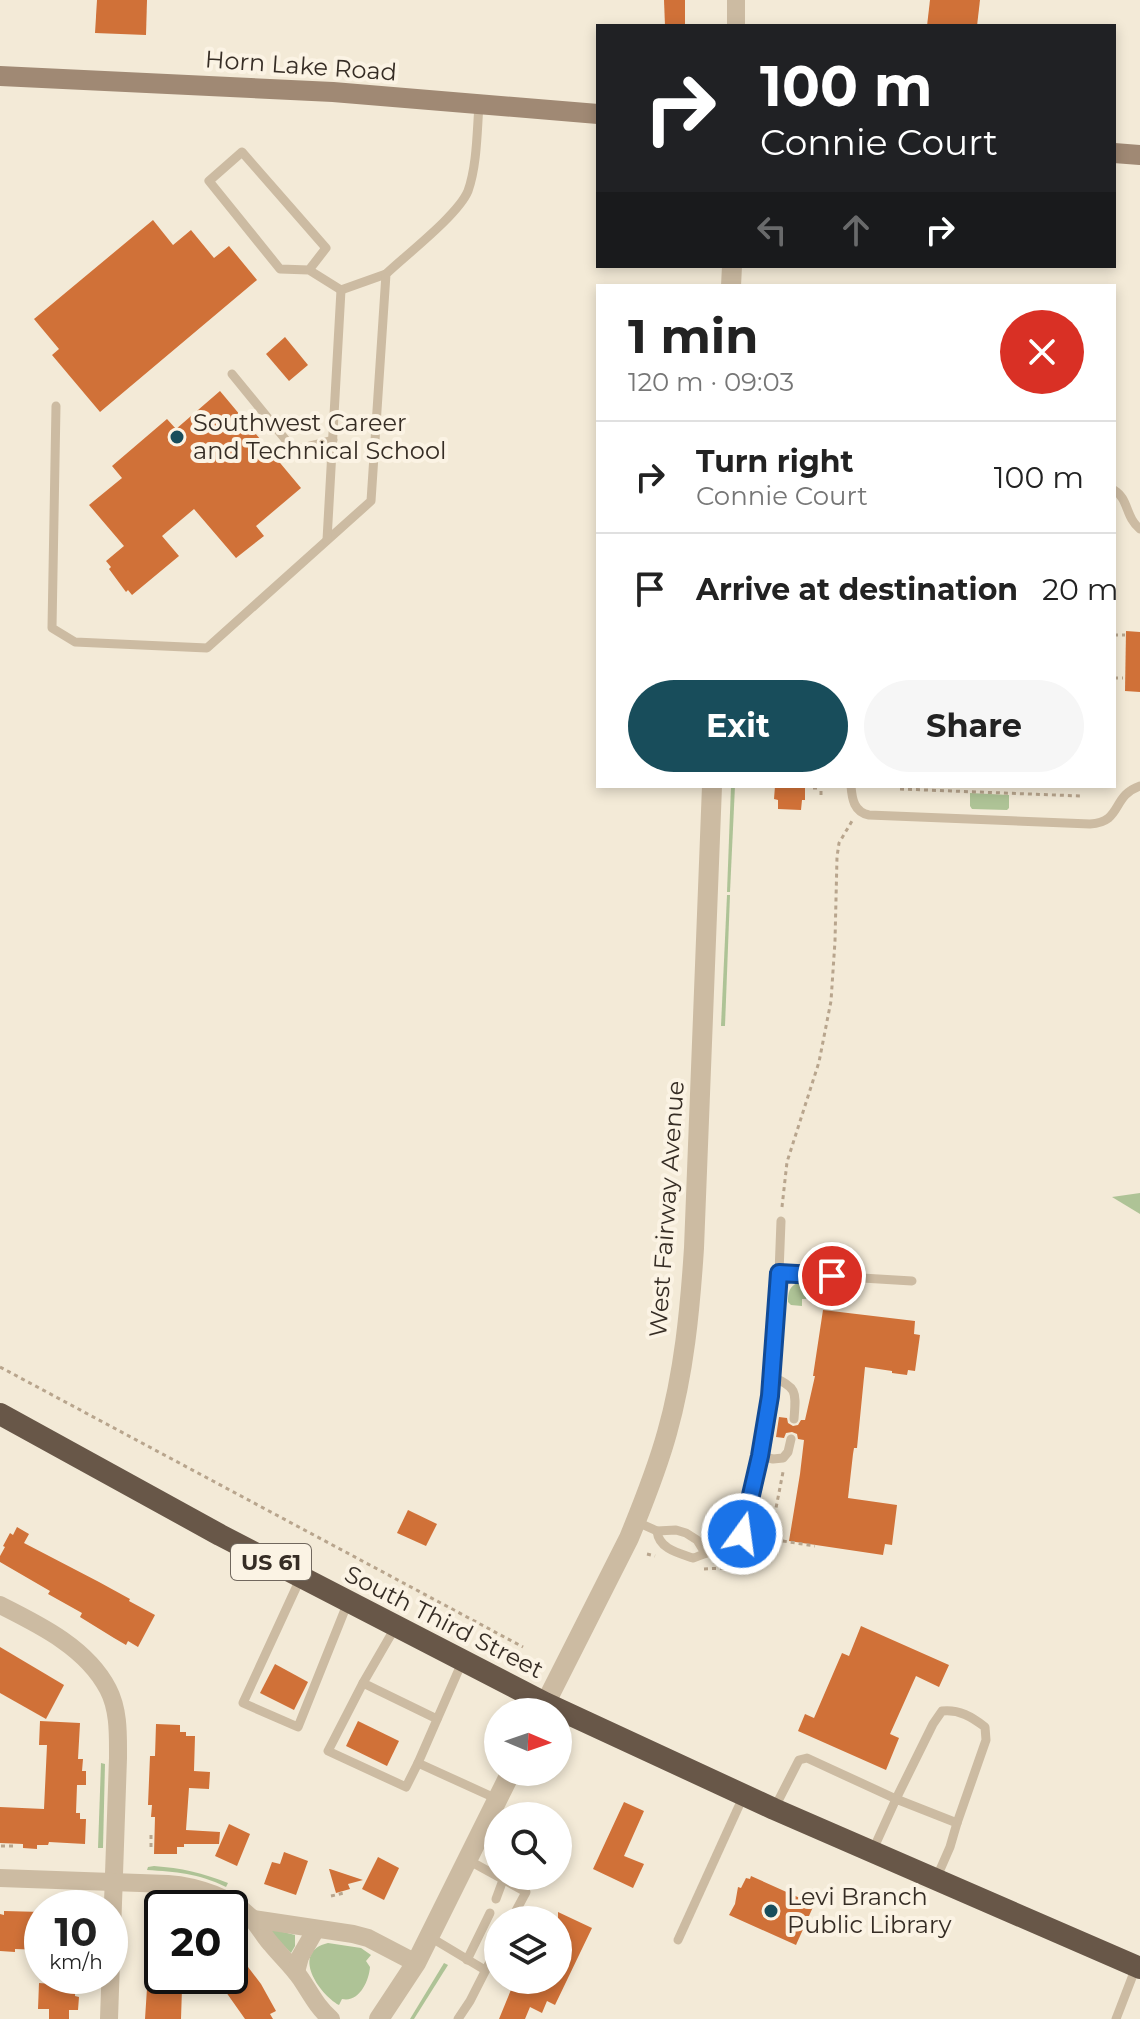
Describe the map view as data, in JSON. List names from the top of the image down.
{
  "streets": {
    "highway": ["US 61", "South Third Street"],
    "main road": ["Horn Lake Road"],
    "street": ["West Fairway Avenue"]
  },
  "places": ["Southwest Career and Technical School", "Levi Branch Public Library"],
  "north": "right",
  "page": {
    "turn": ["100 m", "Connie Court"],
    "heading": ["1 min", "120 m · 09:03"],
    "list": [
      {
        "name": "Turn right",
        "note": "Connie Court",
        "value": "100 m"
      },
      {
        "name": "Arrive at destination",
        "value": "20 m"
      }
    ],
    "buttons": ["Exit", "Share"],
    "speed": "10 km/h",
    "limit": "20"
  }
}
